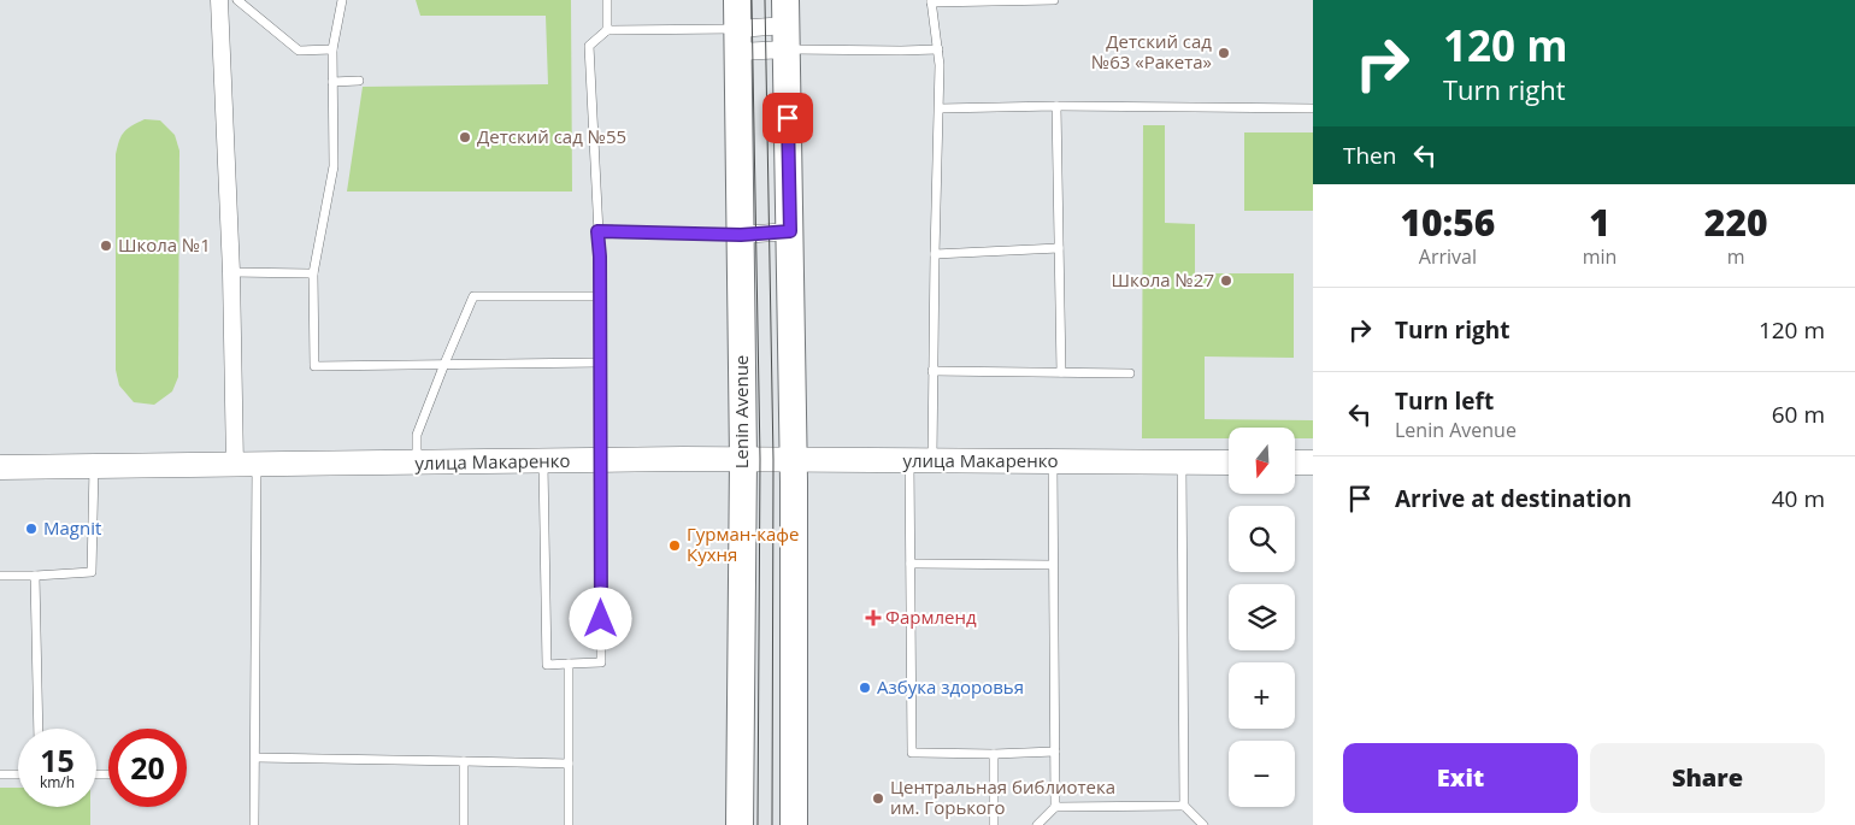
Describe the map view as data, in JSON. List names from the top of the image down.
{
  "streets": {
    "main road": ["Lenin Avenue"],
    "street": ["улица Макаренко"]
  },
  "crossings": [
    ["Lenin Avenue", "улица Макаренко"]
  ],
  "places": {
    "other": [
      "Детский сад №63 «Ракета»",
      "Детский сад №55",
      "Школа №1",
      "Школа №27",
      "Magnit",
      "Гурман-кафе Кухня",
      "Азбука здоровья",
      "Центральная библиотека им. Горького"
    ],
    "health": ["Фармленд"]
  },
  "north": "bottom",
  "page": {
    "turn": ["120 m", "Turn right"],
    "then": "Then",
    "eta": [
      "10:56",
      "Arrival",
      "1",
      "min",
      "220",
      "m"
    ],
    "list": [
      {
        "name": "Turn right",
        "value": "120 m"
      },
      {
        "name": "Turn left",
        "note": "Lenin Avenue",
        "value": "60 m"
      },
      {
        "name": "Arrive at destination",
        "value": "40 m"
      }
    ],
    "map_buttons": ["+", "−"],
    "speed": "15 km/h",
    "limit": "20",
    "buttons": ["Exit", "Share"]
  }
}
